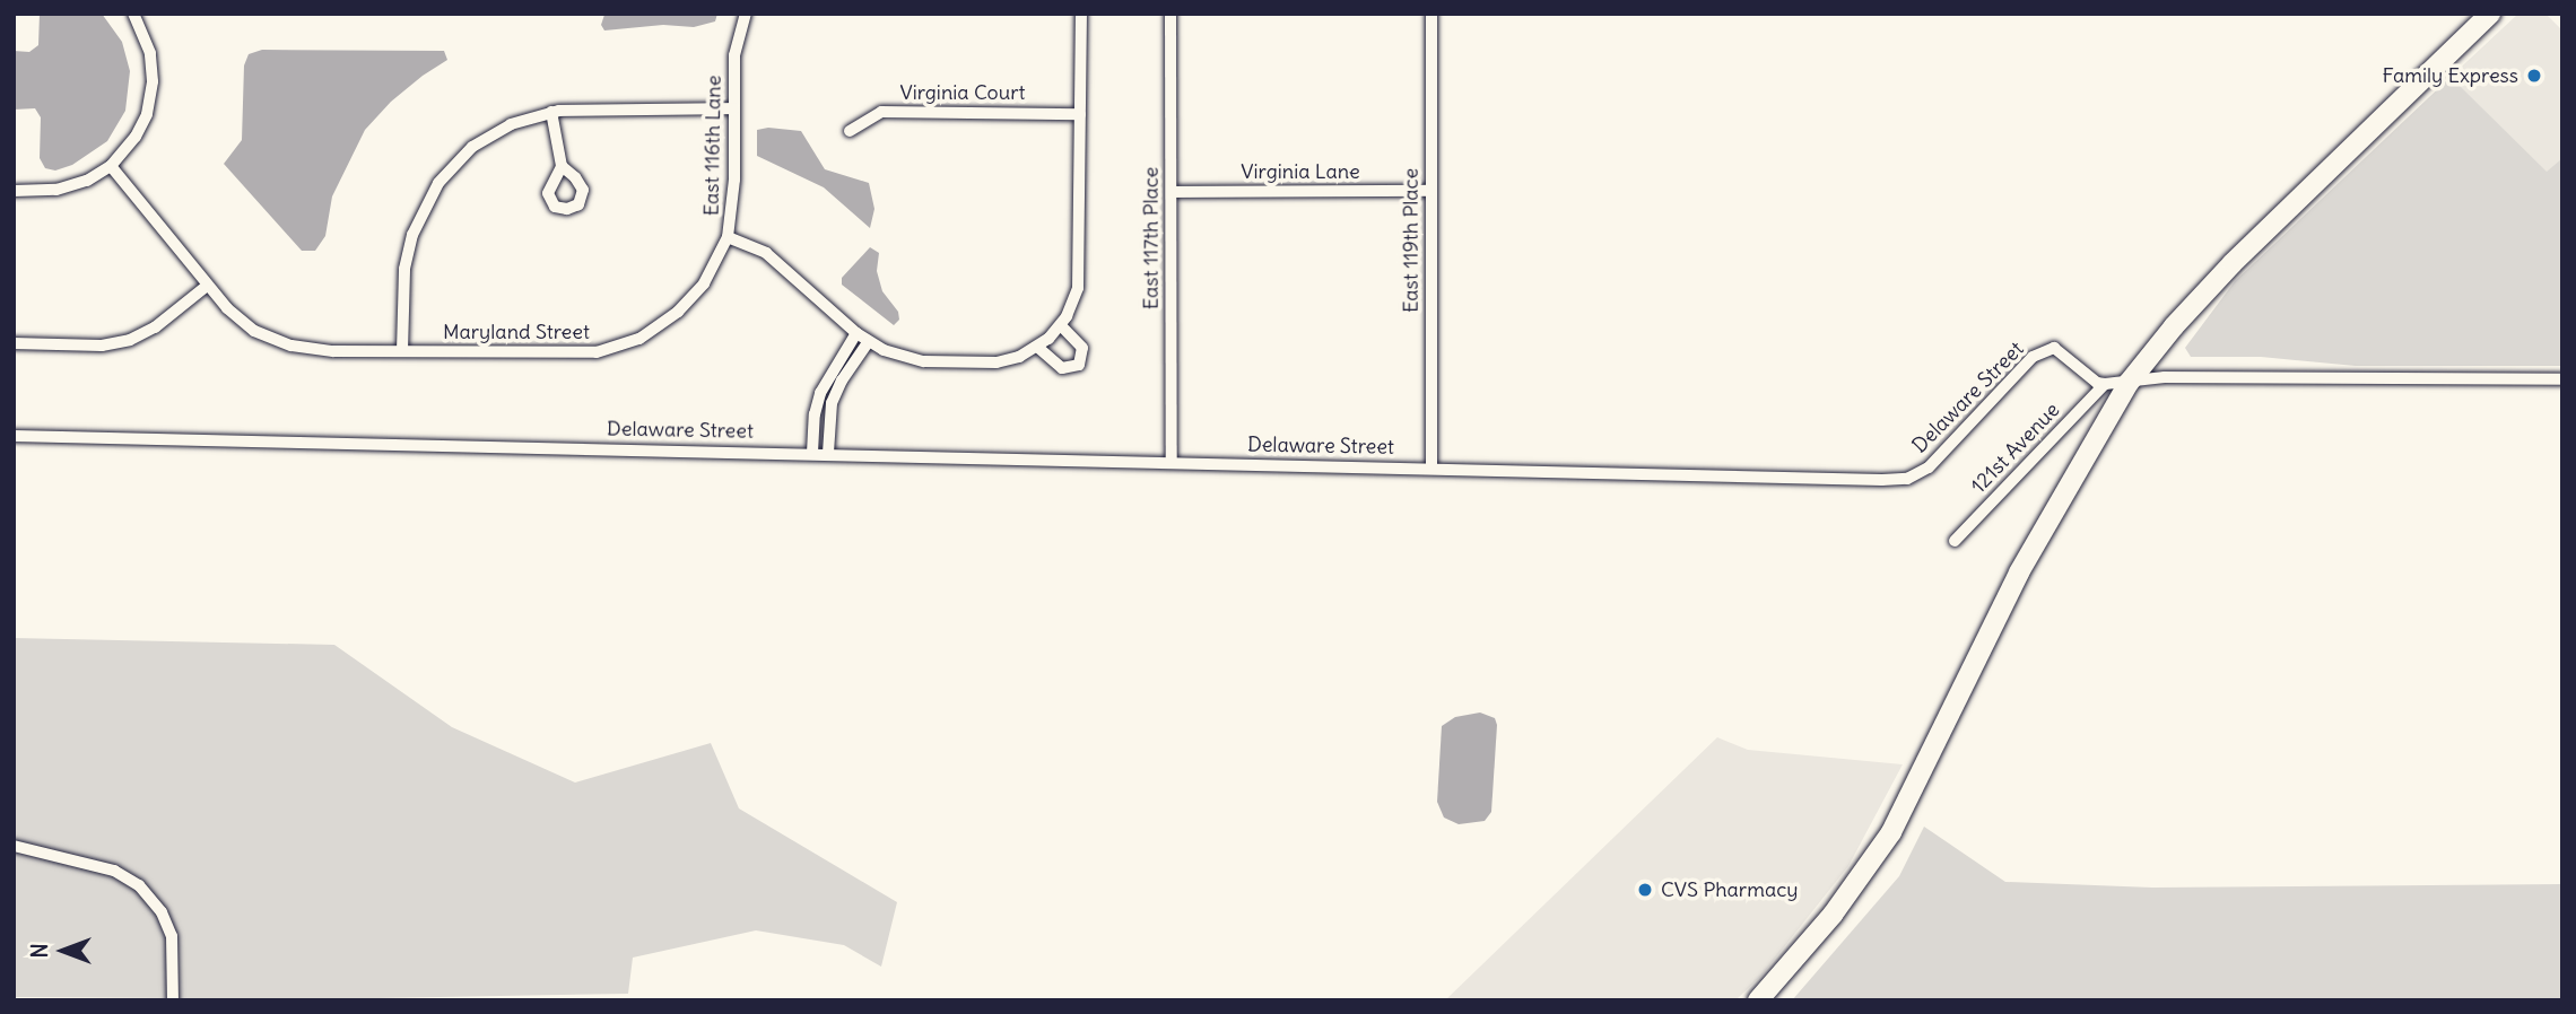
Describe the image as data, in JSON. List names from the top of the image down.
{
  "streets": {
    "street": [
      "Virginia Court",
      "East 116th Lane",
      "Virginia Lane",
      "East 117th Place",
      "East 119th Place",
      "Maryland Street",
      "Delaware Street",
      "121st Avenue"
    ]
  },
  "crossings": [
    ["East 116th Lane", "Maryland Street"],
    ["Virginia Lane", "East 117th Place"],
    ["Virginia Lane", "East 119th Place"],
    ["East 117th Place", "Delaware Street"],
    ["East 119th Place", "Delaware Street"],
    ["Delaware Street", "121st Avenue"]
  ],
  "places": ["Family Express", "CVS Pharmacy"],
  "north": "left"
}
